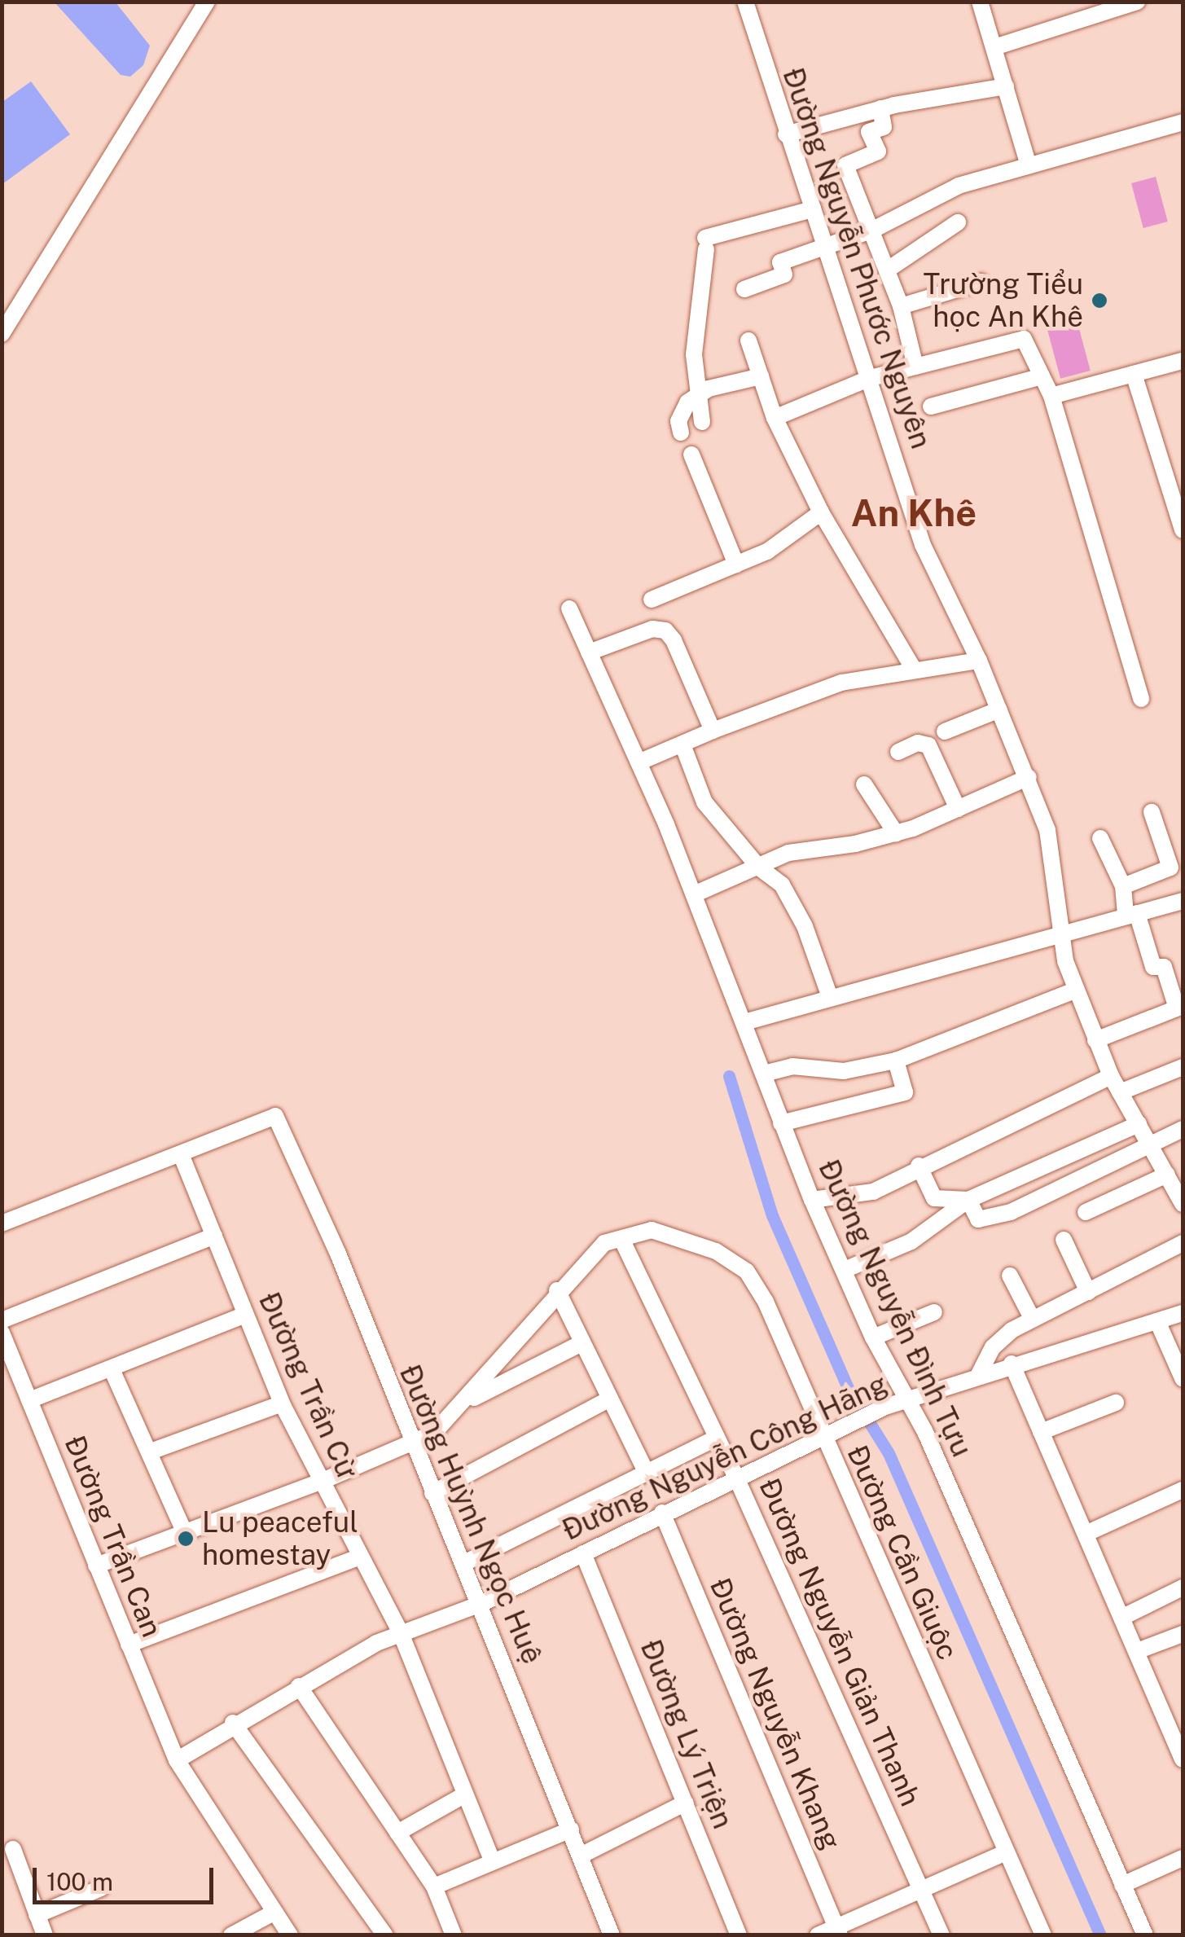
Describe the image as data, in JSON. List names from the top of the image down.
{
  "streets": {
    "street": [
      "Đường Nguyễn Phước Nguyên",
      "Đường Nguyễn Đình Tựu",
      "Đường Trần Cừ",
      "Đường Nguyễn Công Hãng",
      "Đường Huỳnh Ngọc Huệ",
      "Đường Trần Can",
      "Đường Cần Giuộc",
      "Đường Nguyễn Giản Thanh",
      "Đường Nguyễn Khang",
      "Đường Lý Triện"
    ]
  },
  "crossings": [
    ["Đường Nguyễn Đình Tựu", "Đường Nguyễn Công Hãng"],
    ["Đường Trần Cừ", "Đường Nguyễn Công Hãng"],
    ["Đường Trần Cừ", "Đường Huỳnh Ngọc Huệ"],
    ["Đường Nguyễn Công Hãng", "Đường Huỳnh Ngọc Huệ"],
    ["Đường Nguyễn Công Hãng", "Đường Trần Can"],
    ["Đường Nguyễn Công Hãng", "Đường Cần Giuộc"],
    ["Đường Nguyễn Công Hãng", "Đường Nguyễn Giản Thanh"],
    ["Đường Nguyễn Công Hãng", "Đường Nguyễn Khang"],
    ["Đường Nguyễn Công Hãng", "Đường Lý Triện"],
    ["Đường Cần Giuộc", "Đường Nguyễn Giản Thanh"]
  ],
  "districts": ["An Khê"],
  "places": ["Trường Tiểu học An Khê", "Lu peaceful homestay"],
  "scale_bar": "100 m"
}
